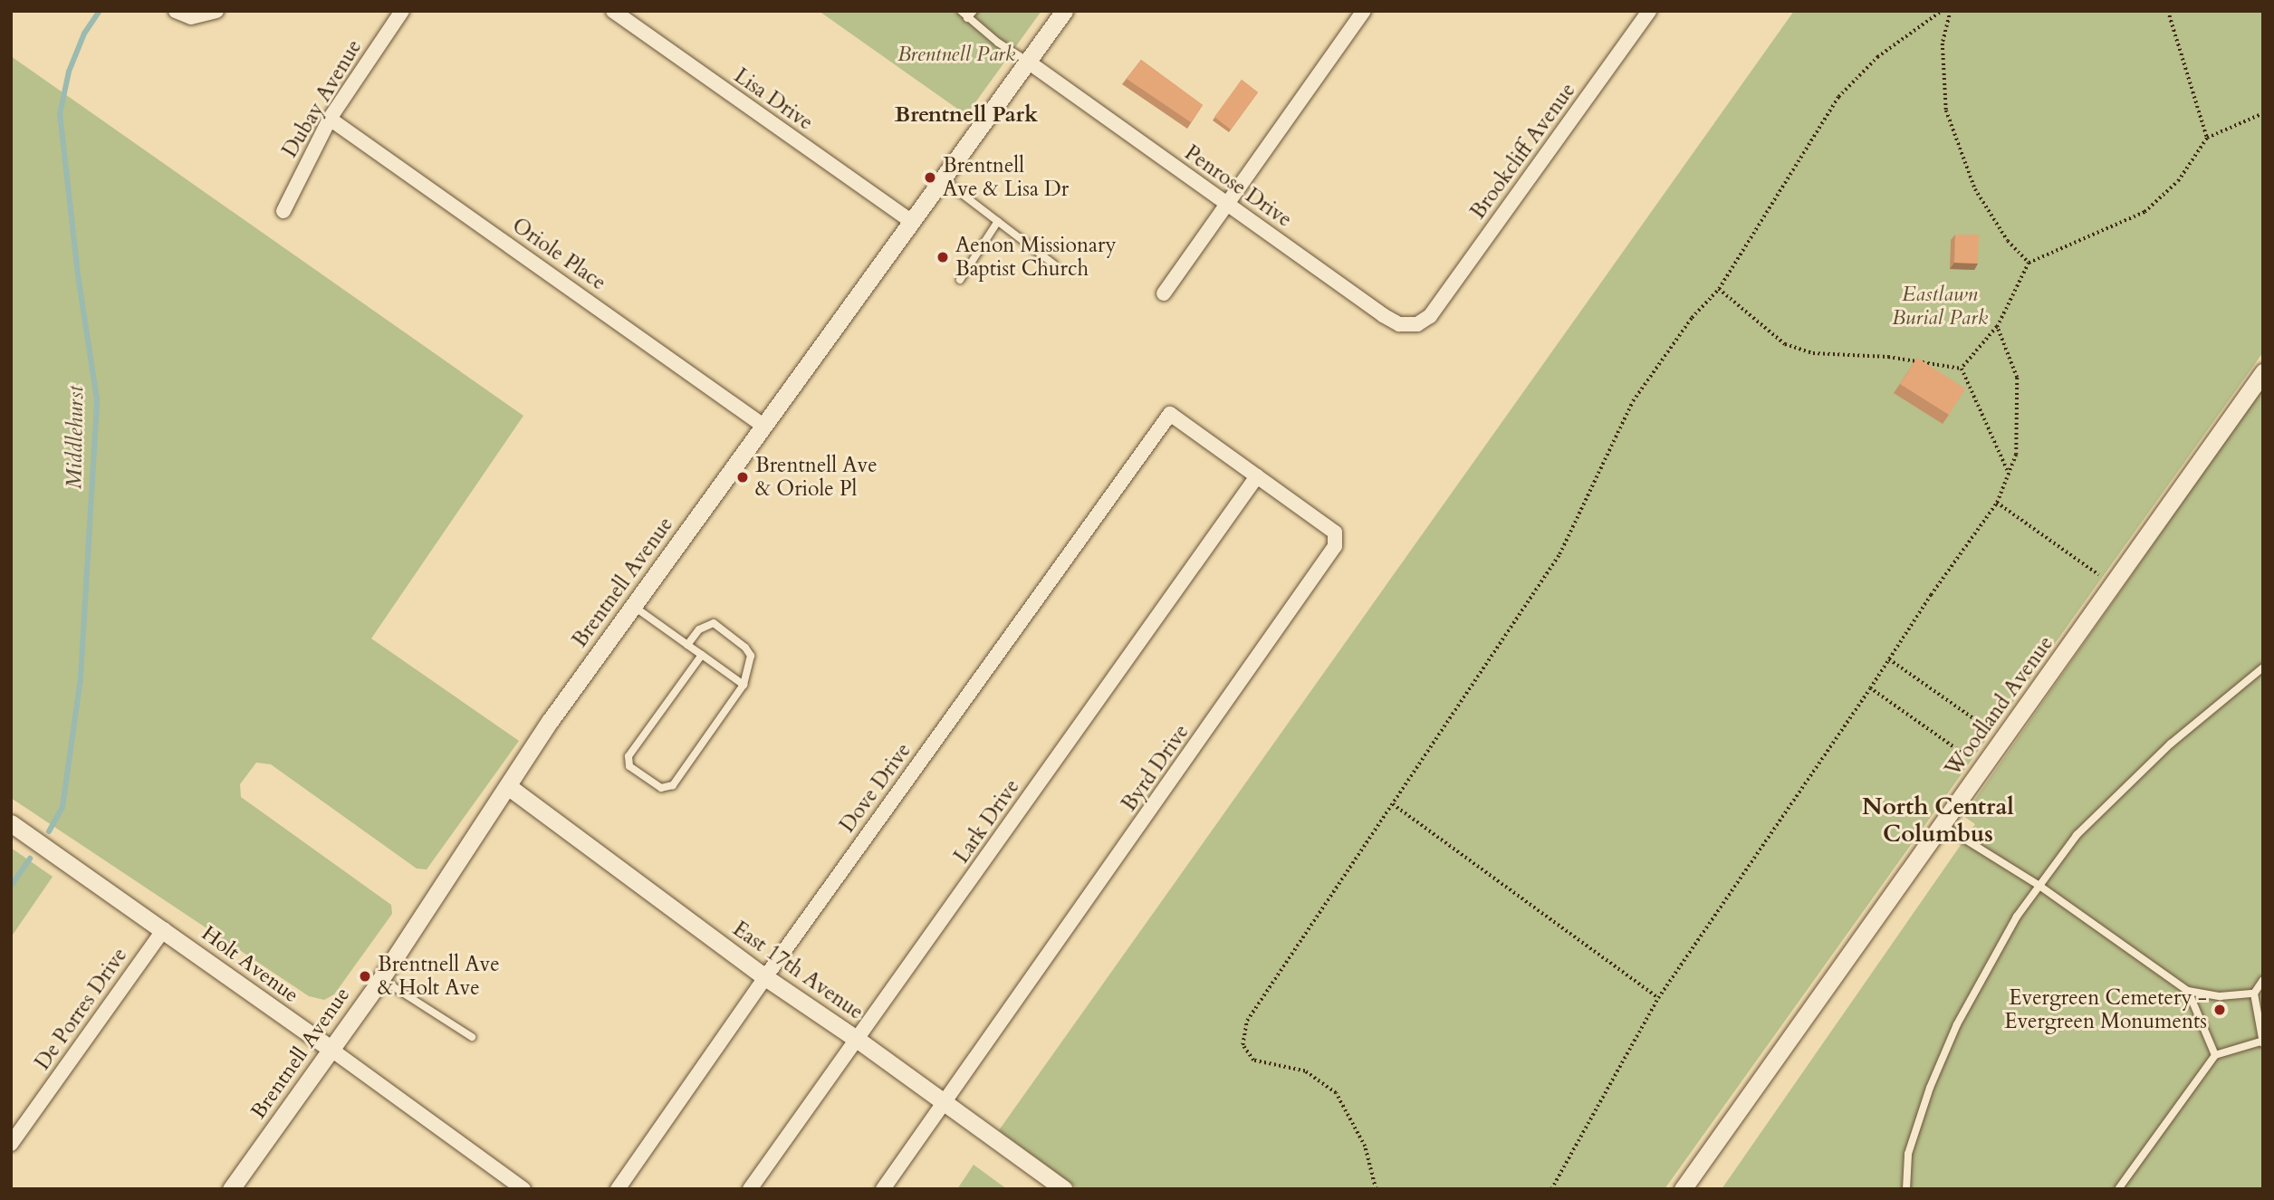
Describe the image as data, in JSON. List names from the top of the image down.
{
  "streets": {
    "street": [
      "Dubay Avenue",
      "Lisa Drive",
      "Brookcliff Avenue",
      "Penrose Drive",
      "Oriole Place",
      "Brentnell Avenue",
      "Woodland Avenue",
      "Byrd Drive",
      "Dove Drive",
      "Lark Drive",
      "Holt Avenue",
      "East 17th Avenue",
      "De Porres Drive"
    ]
  },
  "crossings": [
    ["Dubay Avenue", "Oriole Place"],
    ["Lisa Drive", "Brentnell Avenue"],
    ["Brookcliff Avenue", "Penrose Drive"],
    ["Penrose Drive", "Brentnell Avenue"],
    ["Oriole Place", "Brentnell Avenue"],
    ["Brentnell Avenue", "Holt Avenue"],
    ["Brentnell Avenue", "East 17th Avenue"],
    ["Byrd Drive", "Dove Drive"],
    ["Byrd Drive", "Lark Drive"],
    ["Byrd Drive", "East 17th Avenue"],
    ["Dove Drive", "East 17th Avenue"],
    ["Lark Drive", "East 17th Avenue"],
    ["Holt Avenue", "De Porres Drive"]
  ],
  "districts": ["Brentnell Park", "North Central Columbus"],
  "water": ["Middlehurst"],
  "parks": ["Brentnell Park", "Eastlawn Burial Park"],
  "places": [
    "Brentnell Ave & Lisa Dr",
    "Aenon Missionary Baptist Church",
    "Brentnell Ave & Oriole Pl",
    "Brentnell Ave & Holt Ave",
    "Evergreen Cemetery - Evergreen Monuments"
  ]
}
